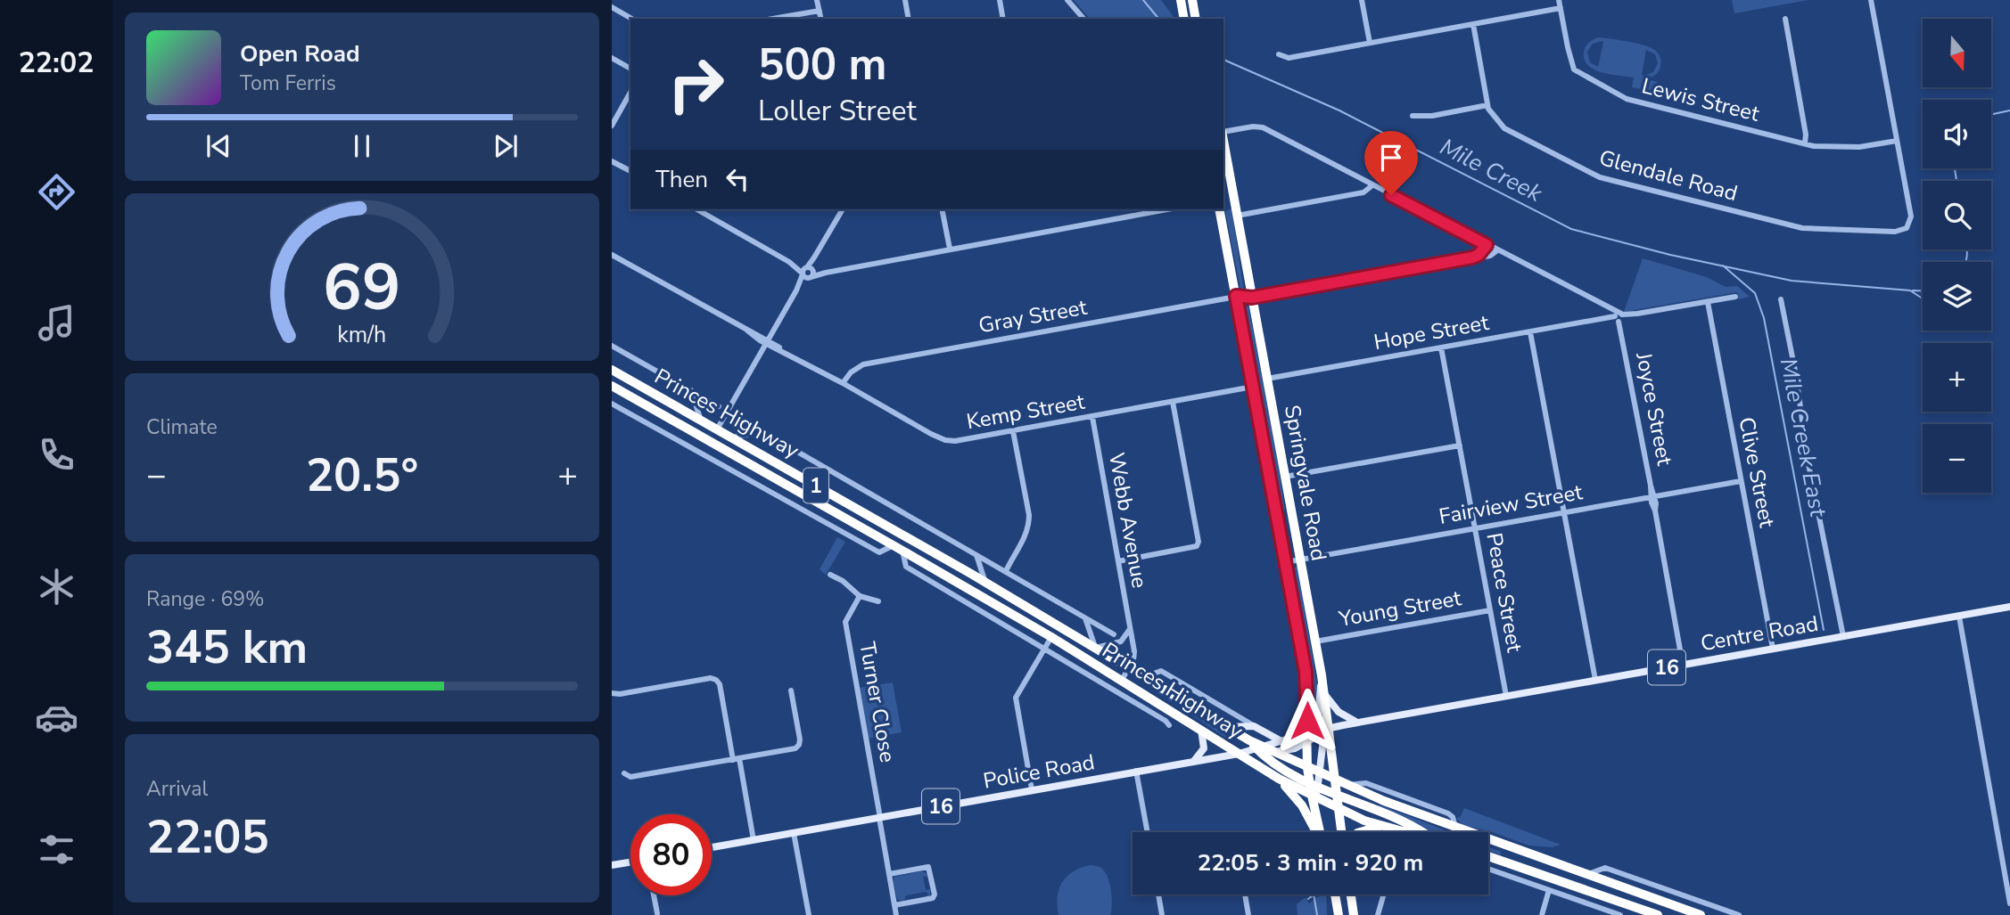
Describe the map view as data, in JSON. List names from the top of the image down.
{
  "streets": {
    "highway": ["Princes Highway", "Springvale Road", "1"],
    "main road": ["Centre Road", "16", "Police Road"],
    "street": [
      "Lewis Street",
      "Glendale Road",
      "Gray Street",
      "Hope Street",
      "Joyce Street",
      "Kemp Street",
      "Clive Street",
      "Fairview Street",
      "Webb Avenue",
      "Peace Street",
      "Young Street",
      "Turner Close"
    ]
  },
  "crossings": [
    ["Lewis Street", "Glendale Road"],
    ["Gray Street", "Kemp Street"],
    ["Gray Street", "Springvale Road"],
    ["Hope Street", "Joyce Street"],
    ["Hope Street", "Clive Street"],
    ["Hope Street", "Springvale Road"],
    ["Hope Street", "Peace Street"],
    ["Joyce Street", "Fairview Street"],
    ["Joyce Street", "Centre Road"],
    ["Kemp Street", "Springvale Road"],
    ["Kemp Street", "Webb Avenue"],
    ["Princes Highway", "Springvale Road"],
    ["Princes Highway", "Webb Avenue"],
    ["Princes Highway", "Centre Road"],
    ["Princes Highway", "Police Road"],
    ["Clive Street", "Fairview Street"],
    ["Clive Street", "Centre Road"],
    ["Springvale Road", "Fairview Street"],
    ["Springvale Road", "Young Street"],
    ["Springvale Road", "Centre Road"],
    ["Fairview Street", "Peace Street"],
    ["Peace Street", "Young Street"],
    ["Peace Street", "Centre Road"],
    ["Centre Road", "Police Road"],
    ["Turner Close", "Police Road"]
  ],
  "water": ["Mile Creek", "Mile Creek East"],
  "north": "bottom",
  "page": {
    "tabs": "22:02",
    "map_buttons": ["+", "−"],
    "turn": ["500 m", "Loller Street"],
    "song": ["Open Road", "Tom Ferris"],
    "then": "Then",
    "tile": [
      "Climate",
      ["Range · 69%", "345 km"],
      ["Arrival", "22:05"]
    ],
    "heat": ["−", "20.5°", "+"],
    "limit": "80",
    "trip": "22:05 · 3 min · 920 m",
    "gauge": ["69", "km/h"]
  }
}
